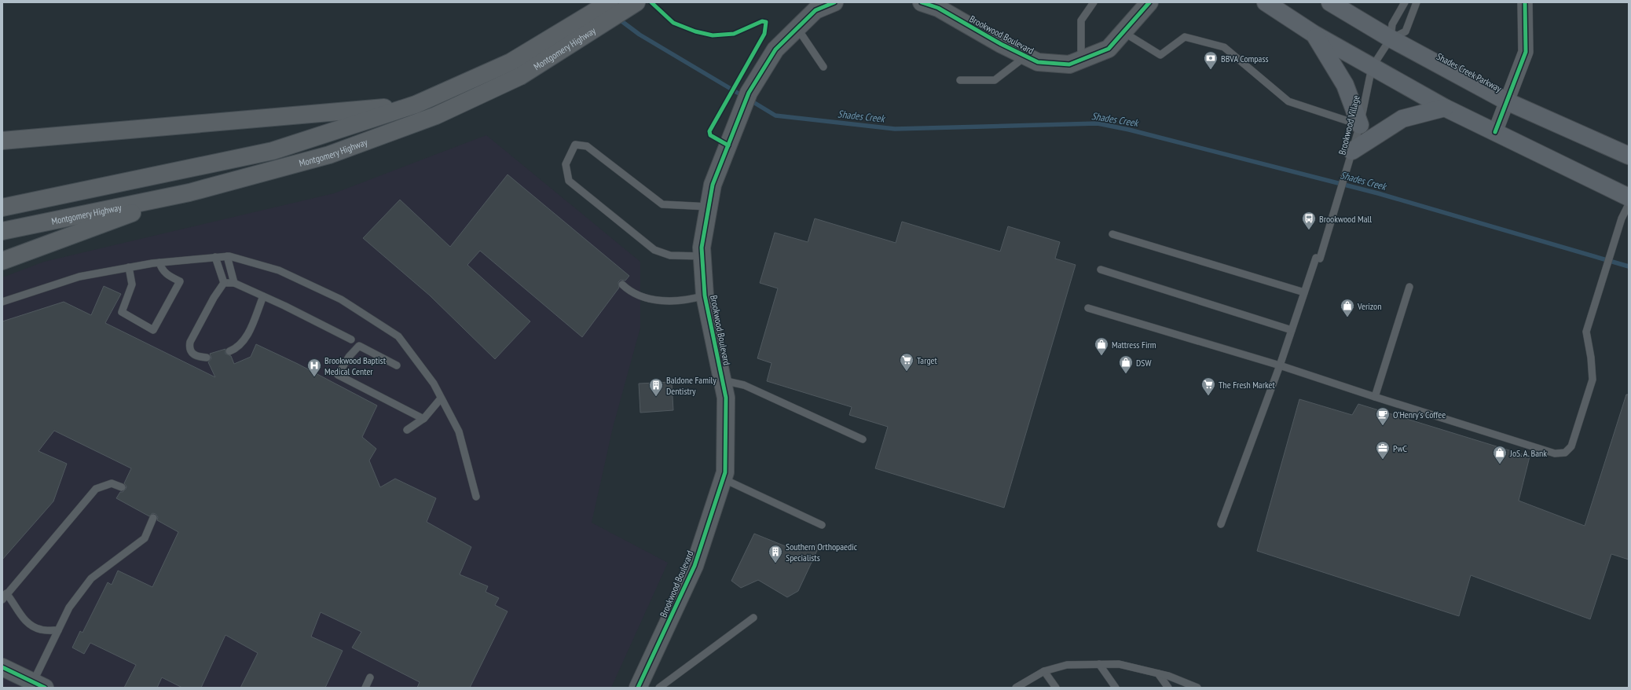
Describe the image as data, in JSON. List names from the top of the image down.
{
  "streets": {
    "main road": ["Montgomery Highway", "Shades Creek Parkway"],
    "street": ["Brookwood Boulevard"],
    "lane": ["Brookwood Village"]
  },
  "water": ["Shades Creek"],
  "places": {
    "bank": ["BBVA Compass"],
    "bus stop": ["Brookwood Mall"],
    "shop": [
      "Verizon",
      "Mattress Firm",
      "DSW",
      "JoS. A. Bank"
    ],
    "supermarket": ["Target", "The Fresh Market"],
    "hospital": ["Brookwood Baptist Medical Center"],
    "building": ["Baldone Family Dentistry", "Southern Orthopaedic Specialists"],
    "cafe": ["O'Henry's Coffee"],
    "office": ["PwC"]
  }
}
